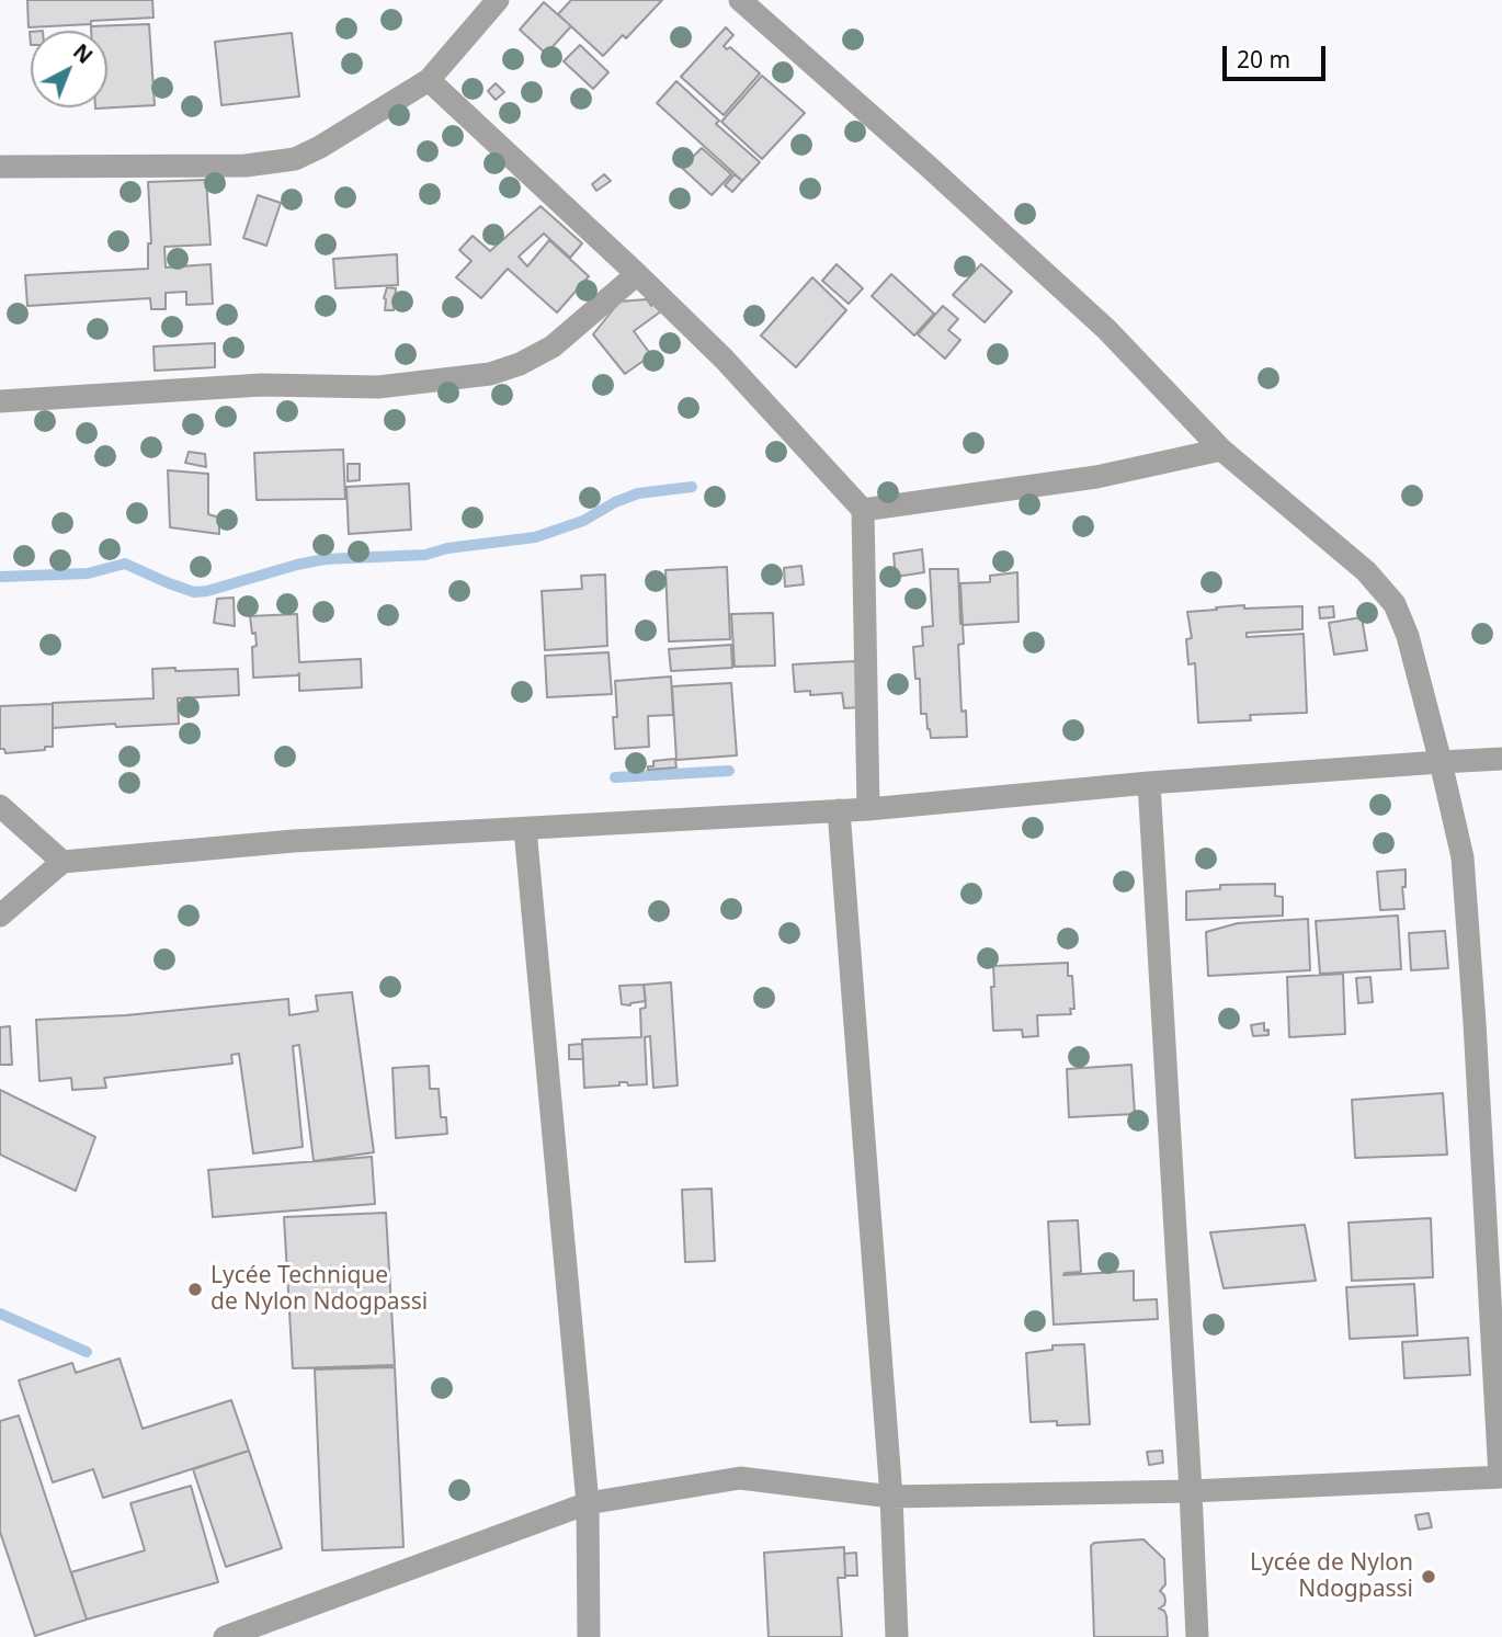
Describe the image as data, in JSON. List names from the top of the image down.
{
  "places": ["Lycée Technique de Nylon Ndogpassi", "Lycée de Nylon Ndogpassi"],
  "scale_bar": "20 m",
  "north": "top right"
}
